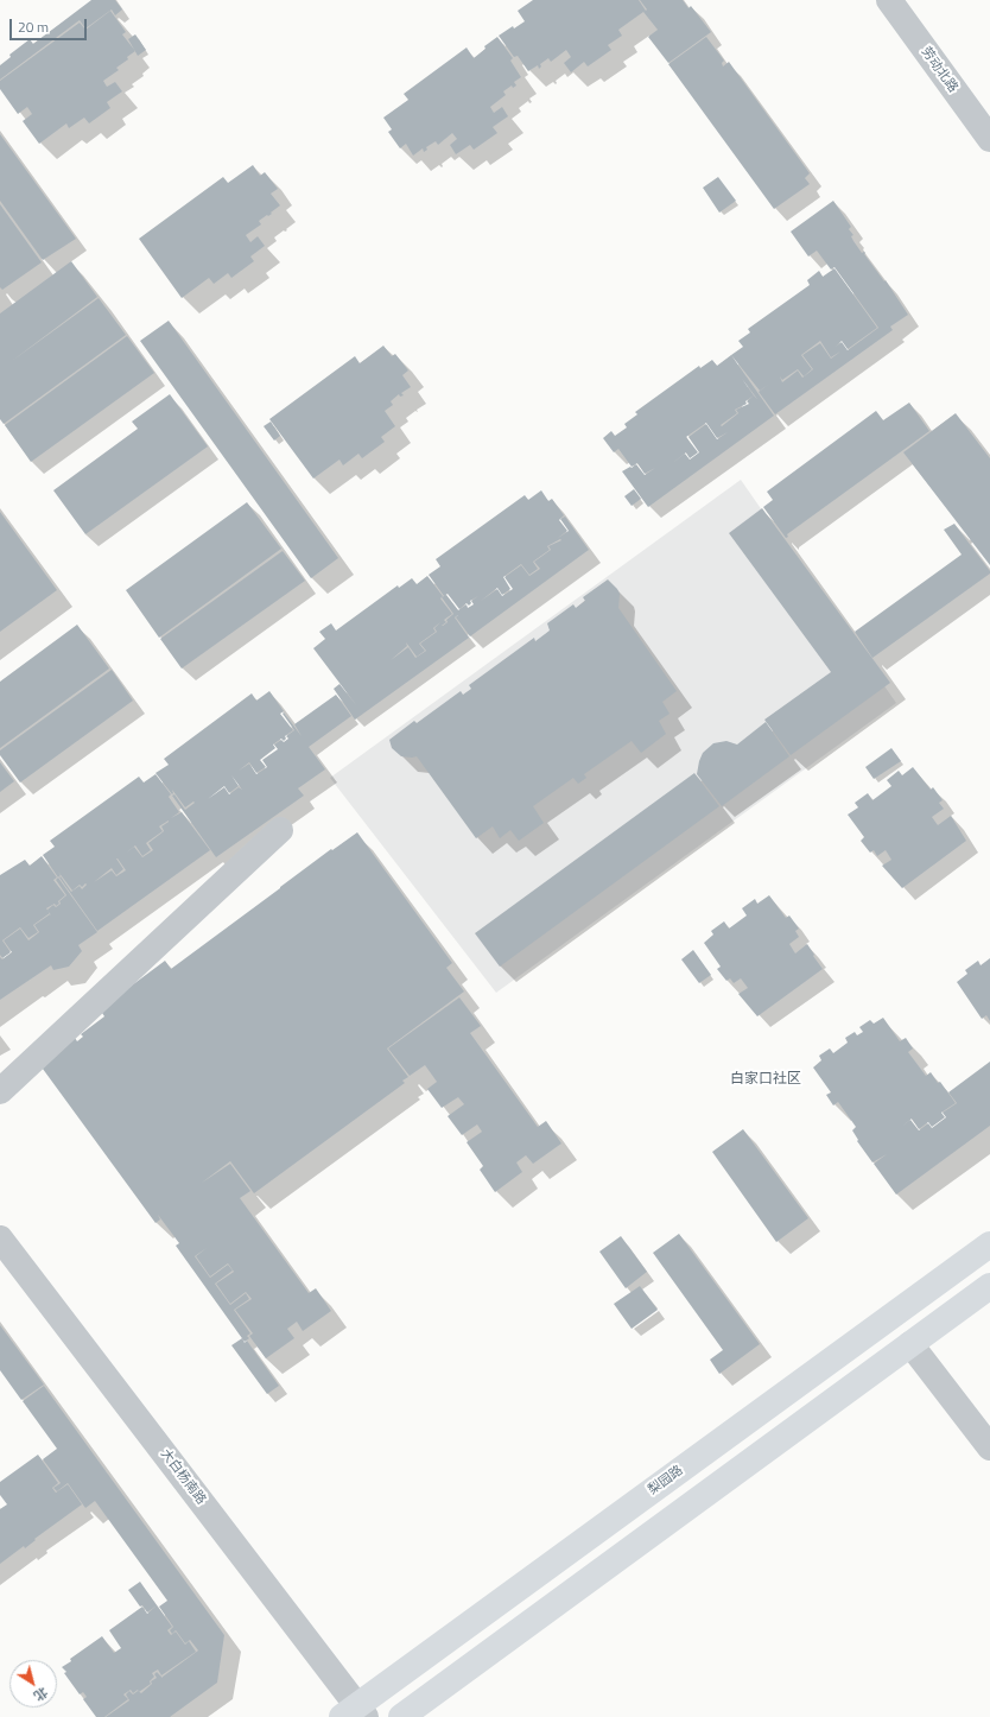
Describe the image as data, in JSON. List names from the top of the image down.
{
  "streets": {
    "main road": ["梨园路"],
    "street": ["劳动北路", "大白杨南路"]
  },
  "crossings": [
    ["大白杨南路", "梨园路"]
  ],
  "districts": ["白家口社区"],
  "scale_bar": "20 m",
  "north": "bottom right"
}
